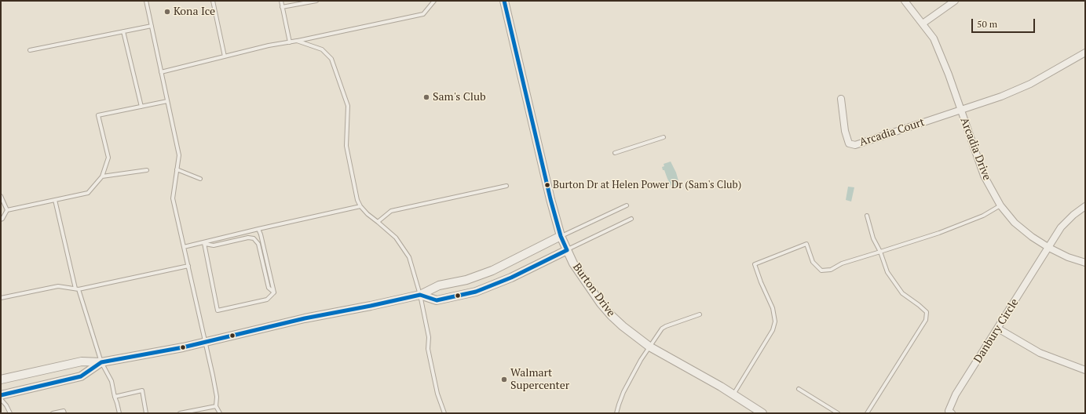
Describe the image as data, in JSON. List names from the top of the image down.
{
  "streets": {
    "street": [
      "Arcadia Court",
      "Arcadia Drive",
      "Burton Drive",
      "Danbury Circle"
    ]
  },
  "crossings": [
    ["Arcadia Court", "Arcadia Drive"],
    ["Arcadia Drive", "Danbury Circle"]
  ],
  "places": [
    "Kona Ice",
    "Sam's Club",
    "Burton Dr at Helen Power Dr (Sam's Club)",
    "Walmart Supercenter"
  ],
  "scale_bar": "50 m"
}
